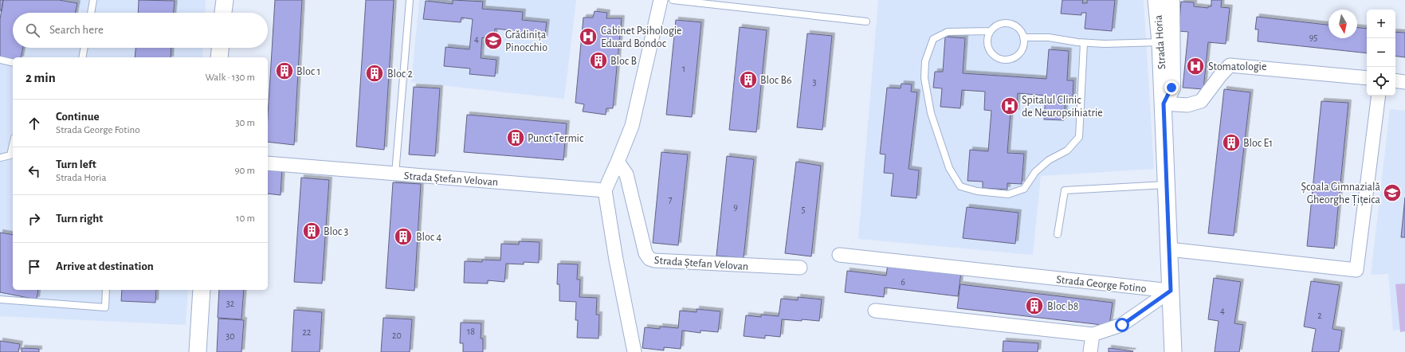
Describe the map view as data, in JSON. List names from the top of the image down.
{
  "streets": {
    "street": ["Strada Horia", "Strada Ștefan Velovan", "Strada George Fotino"]
  },
  "crossings": [
    ["Strada Horia", "Strada George Fotino"]
  ],
  "places": {
    "hospital": ["Cabinet Psihologie Eduard Bondoc", "Stomatologie", "Spitalul Clinic de Neuropsihiatrie"],
    "school or university": ["Grădinița Pinocchio", "Școala Gimnazială Gheorghe Țițeica"],
    "building": [
      "Bloc B",
      "Bloc 1",
      "Bloc 2",
      "Bloc B6",
      "Punct Termic",
      "Bloc E1",
      "Bloc 3",
      "Bloc 4",
      "Bloc b8"
    ]
  },
  "house_numbers": [
    "95",
    "4",
    "1",
    "3",
    "7",
    "9",
    "5",
    "6",
    "32",
    "4",
    "2",
    "18",
    "22",
    "20",
    "30"
  ],
  "north": "bottom",
  "page": {
    "map_buttons": ["+", "−"],
    "search": "Search here",
    "heading": ["2 min", "Walk · 130 m"],
    "list": [
      ["Continue", "Strada George Fotino", "30 m"],
      ["Turn left", "Strada Horia", "90 m"],
      ["Turn right", "10 m"],
      "Arrive at destination"
    ]
  }
}
